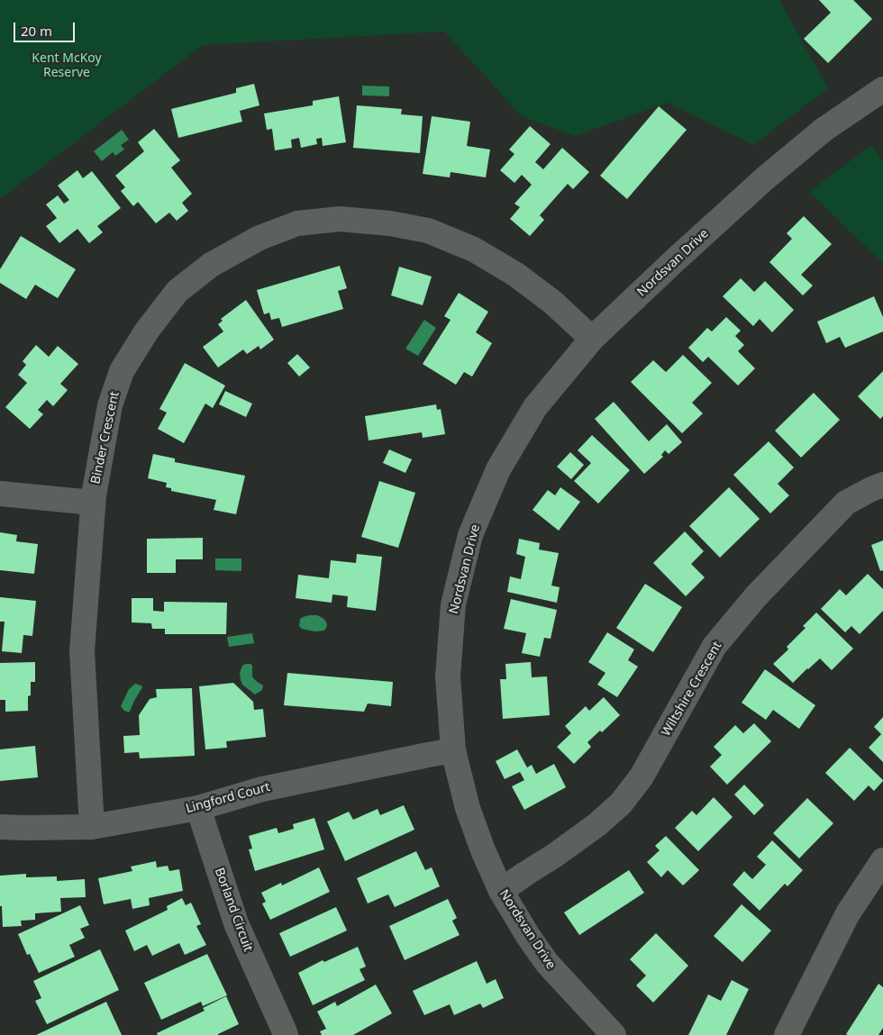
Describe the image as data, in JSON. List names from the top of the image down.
{
  "streets": {
    "street": [
      "Nordsvan Drive",
      "Binder Crescent",
      "Wiltshire Crescent",
      "Lingford Court",
      "Borland Circuit"
    ]
  },
  "crossings": [
    ["Nordsvan Drive", "Binder Crescent"],
    ["Nordsvan Drive", "Wiltshire Crescent"],
    ["Nordsvan Drive", "Lingford Court"],
    ["Binder Crescent", "Lingford Court"],
    ["Lingford Court", "Borland Circuit"]
  ],
  "parks": ["Kent McKoy Reserve"],
  "scale_bar": "20 m"
}
